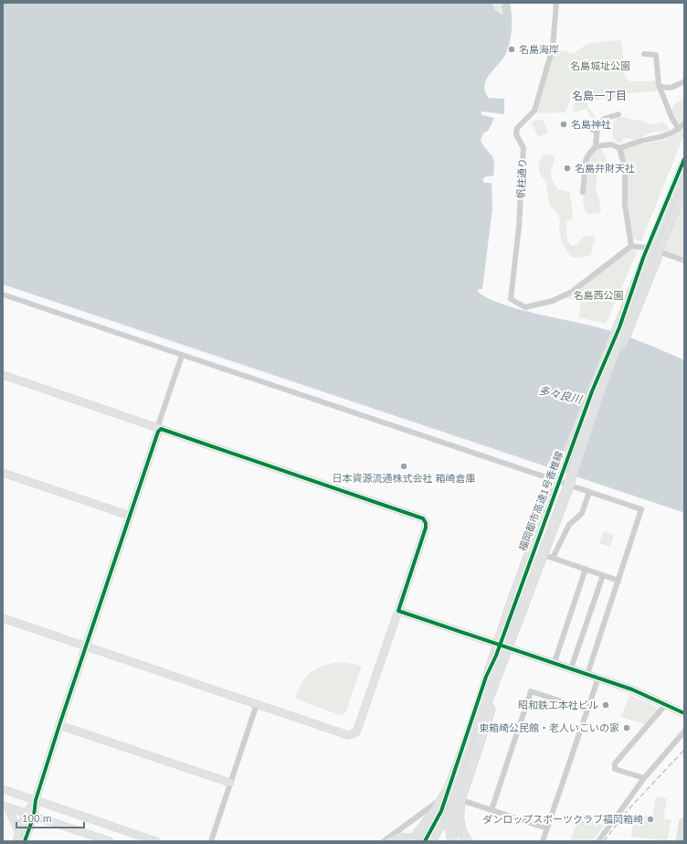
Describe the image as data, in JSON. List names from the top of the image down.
{
  "streets": {
    "highway": ["福岡都市高速1号香椎線"],
    "street": ["帆柱通り"]
  },
  "districts": ["名島一丁目"],
  "water": ["多々良川"],
  "parks": ["名島城址公園", "名島西公園"],
  "places": [
    "名島海岸",
    "名島神社",
    "名島弁財天社",
    "日本資源流通株式会社 箱崎倉庫",
    "昭和鉄工本社ビル",
    "東箱崎公民館・老人いこいの家",
    "ダンロップスポーツクラブ福岡箱崎"
  ],
  "scale_bar": "100 m"
}
